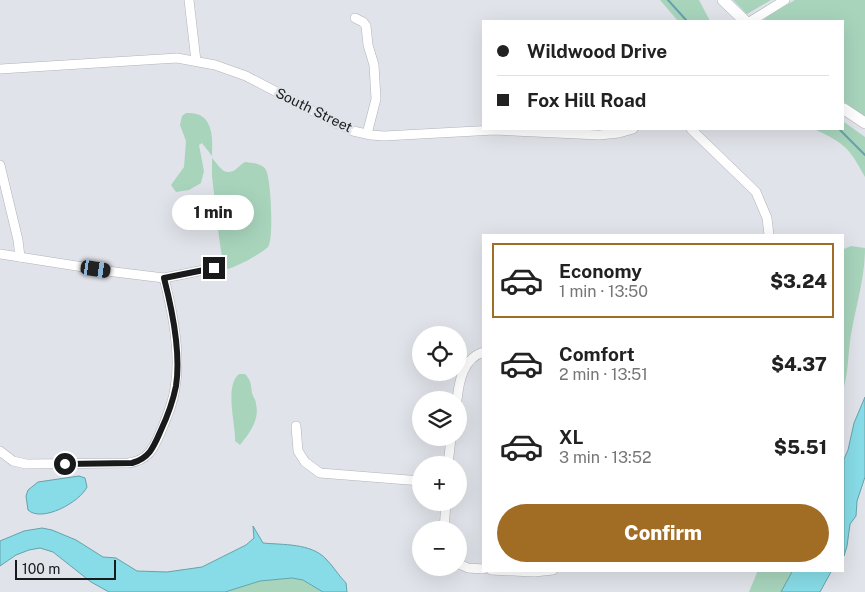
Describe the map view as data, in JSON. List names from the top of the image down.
{
  "streets": {
    "street": ["South Street"]
  },
  "scale_bar": "100 m",
  "page": {
    "banner": ["Wildwood Drive", "Fox Hill Road"],
    "bubble": "1 min",
    "list": [
      {
        "name": "Economy",
        "note": "1 min · 13:50",
        "value": "$3.24"
      },
      {
        "name": "Comfort",
        "note": "2 min · 13:51",
        "value": "$4.37"
      },
      {
        "name": "XL",
        "note": "3 min · 13:52",
        "value": "$5.51"
      }
    ],
    "map_buttons": ["+", "−"],
    "buttons": "Confirm",
    "scale": "100 m"
  }
}
